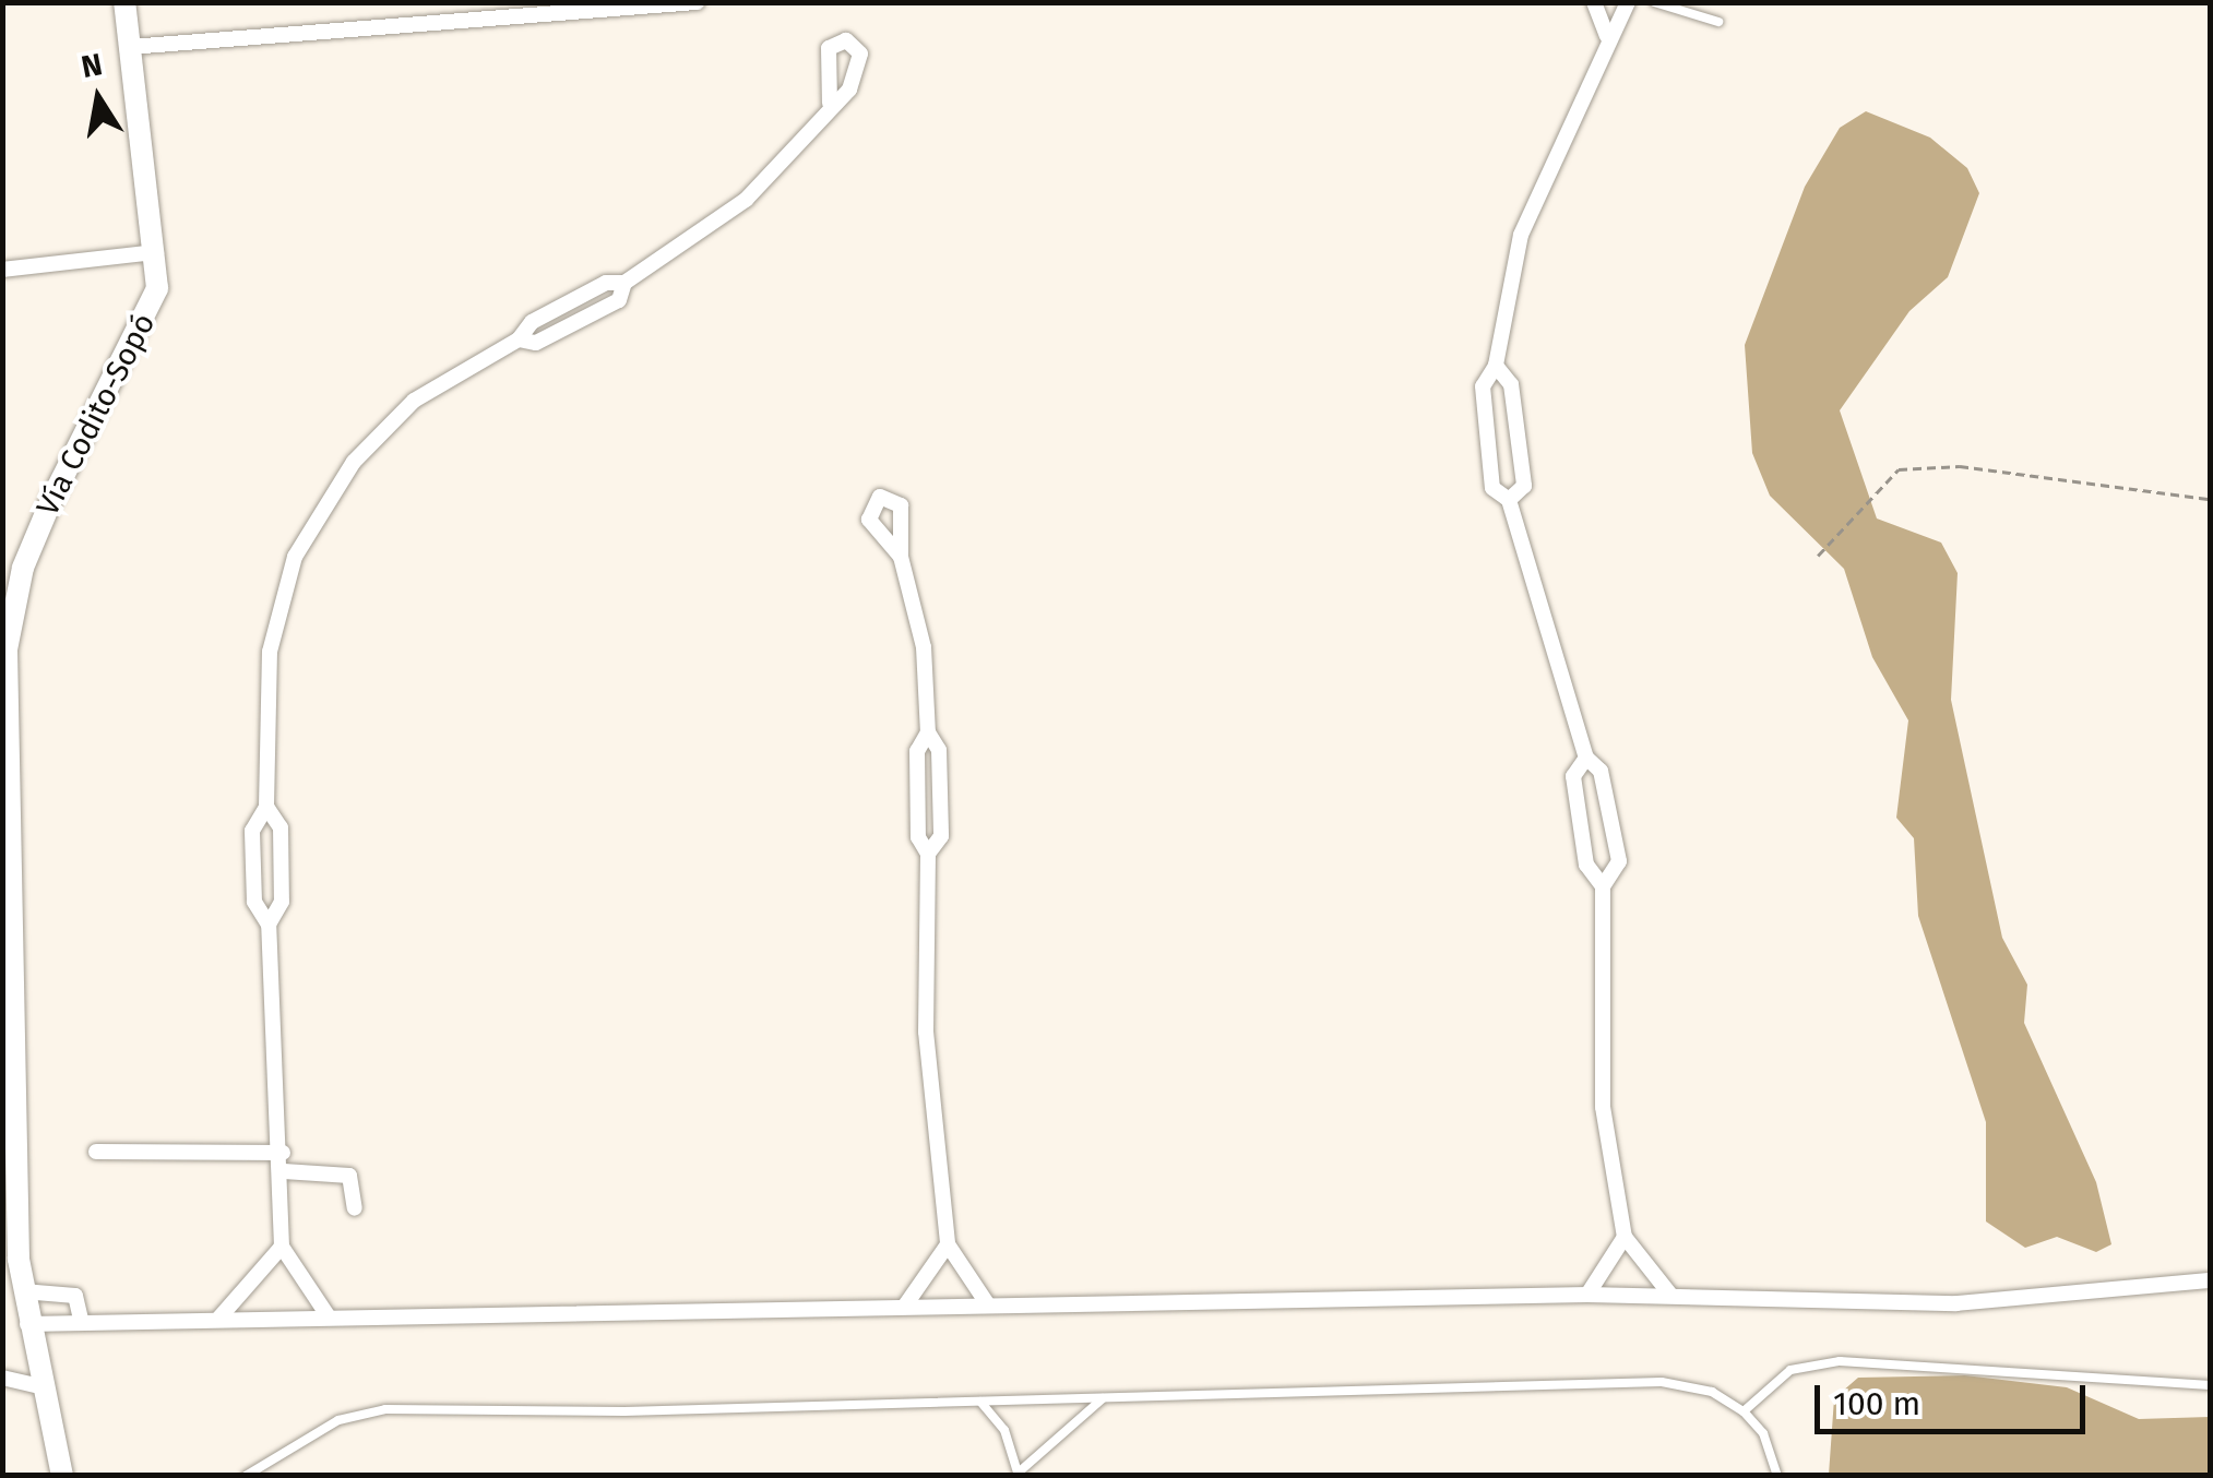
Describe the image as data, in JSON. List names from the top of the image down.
{
  "streets": {
    "street": ["Vía Codito-Sopó"]
  },
  "scale_bar": "100 m",
  "north": "top"
}
